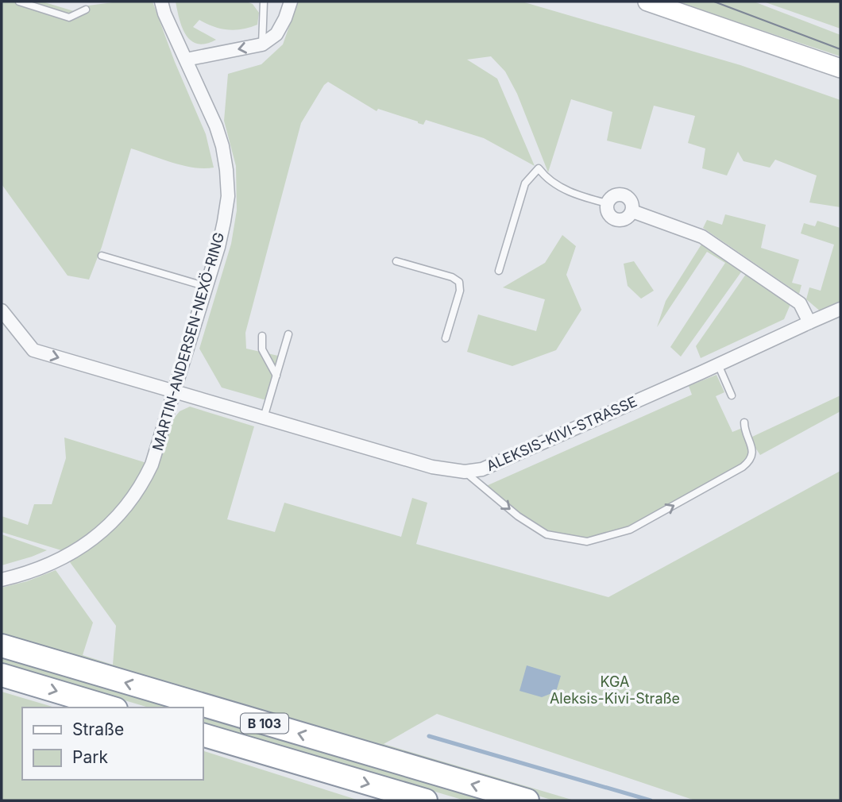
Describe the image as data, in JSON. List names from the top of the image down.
{
  "streets": {
    "highway": ["B 103"],
    "street": ["MARTIN-ANDERSEN-NEXÖ-RING", "ALEKSIS-KIVI-STRASSE"]
  },
  "crossings": [
    ["MARTIN-ANDERSEN-NEXÖ-RING", "ALEKSIS-KIVI-STRASSE"]
  ],
  "parks": ["KGA Aleksis-Kivi-Straße"],
  "legend": ["Straße", "Park"]
}
